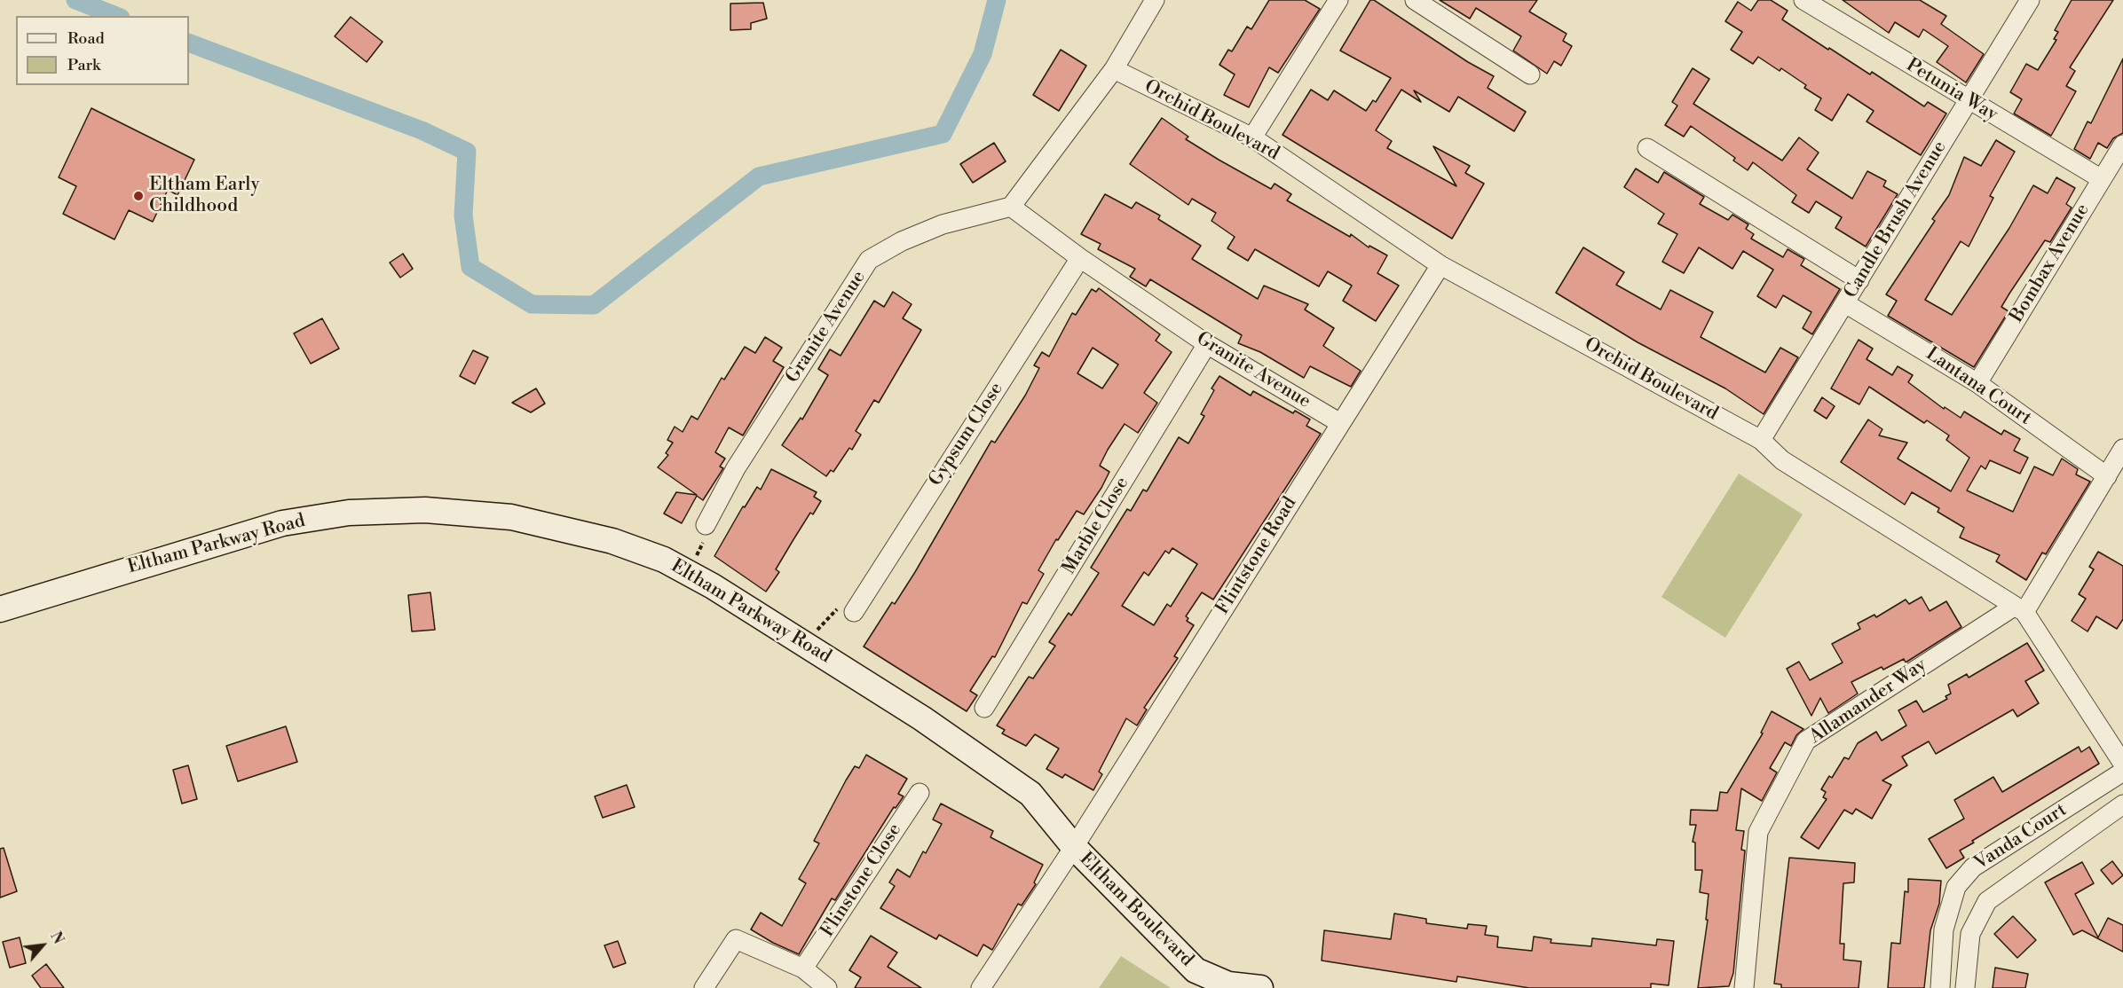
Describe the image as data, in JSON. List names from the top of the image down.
{
  "streets": {
    "street": [
      "Petunia Way",
      "Orchid Boulevard",
      "Candle Brush Avenue",
      "Bombax Avenue",
      "Granite Avenue",
      "Lantana Court",
      "Gypsum Close",
      "Marble Close",
      "Eltham Parkway Road",
      "Flintstone Road",
      "Allamander Way",
      "Vanda Court",
      "Flinstone Close",
      "Eltham Boulevard"
    ]
  },
  "crossings": [
    ["Petunia Way", "Candle Brush Avenue"],
    ["Petunia Way", "Bombax Avenue"],
    ["Orchid Boulevard", "Candle Brush Avenue"],
    ["Orchid Boulevard", "Flintstone Road"],
    ["Orchid Boulevard", "Allamander Way"],
    ["Candle Brush Avenue", "Lantana Court"],
    ["Bombax Avenue", "Lantana Court"],
    ["Granite Avenue", "Gypsum Close"],
    ["Granite Avenue", "Marble Close"],
    ["Granite Avenue", "Flintstone Road"],
    ["Eltham Parkway Road", "Flintstone Road"],
    ["Eltham Parkway Road", "Eltham Boulevard"],
    ["Flintstone Road", "Eltham Boulevard"]
  ],
  "places": ["Eltham Early Childhood"],
  "legend": ["Road", "Park"],
  "north": "top right"
}
